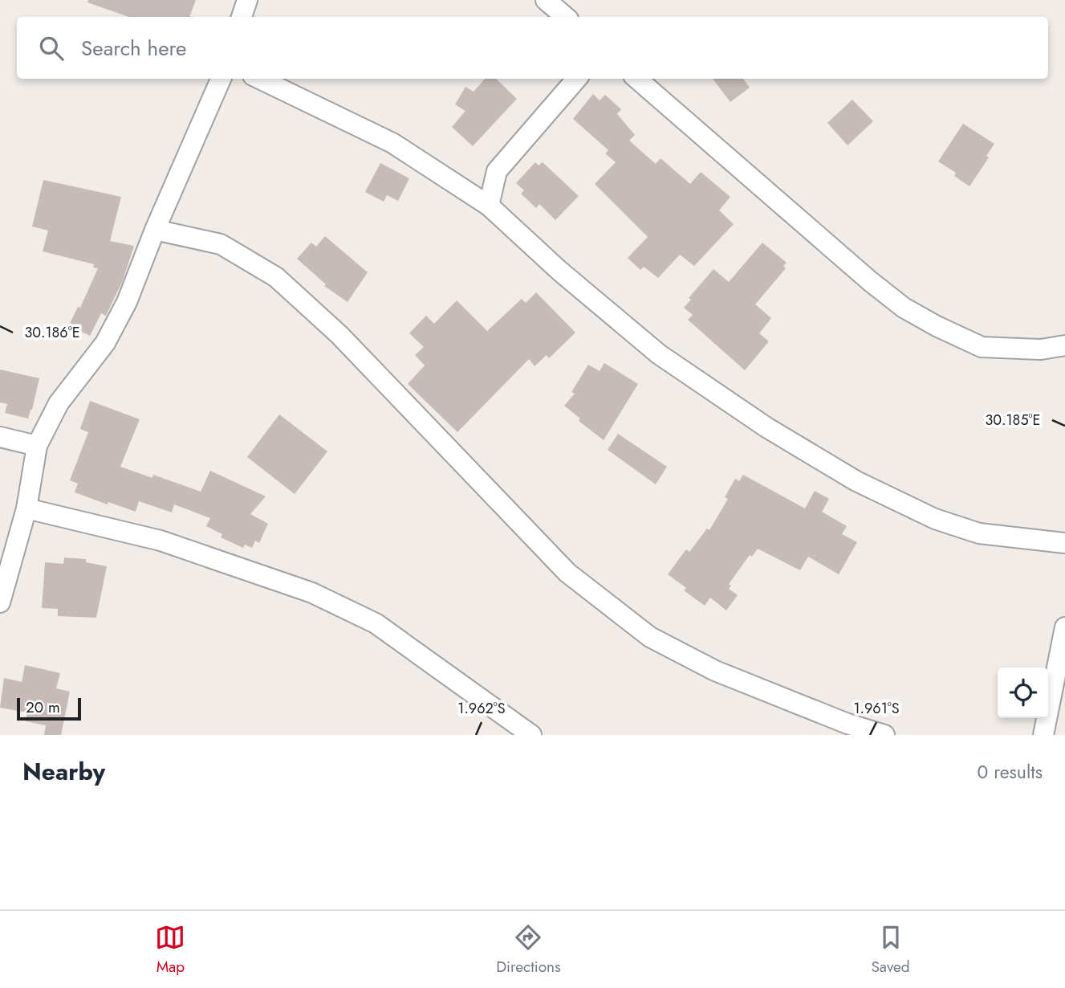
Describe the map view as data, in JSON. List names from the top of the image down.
{
  "scale_bar": "20 m",
  "page": {
    "search": "Search here",
    "scale": "20 m",
    "heading": ["Nearby", "0 results"],
    "nav": ["Map", "Directions", "Saved"]
  },
  "coordinates": [
    "30.186°E",
    "30.185°E",
    "1.962°S",
    "1.961°S"
  ]
}
